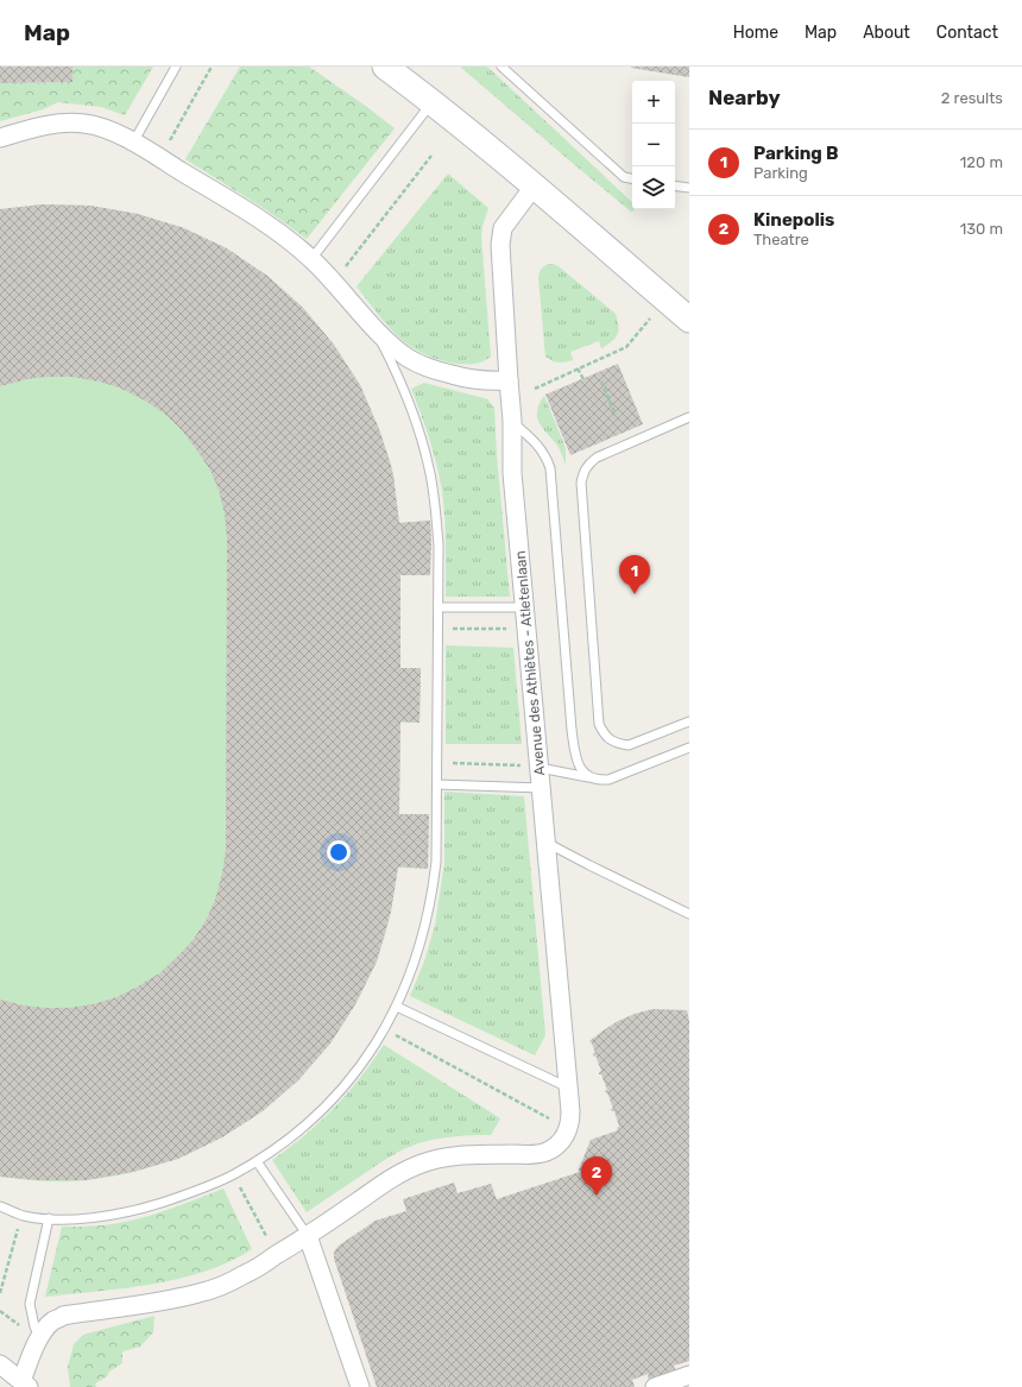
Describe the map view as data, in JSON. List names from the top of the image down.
{
  "streets": {
    "street": ["Avenue des Athlètes - Atletenlaan"]
  },
  "page": {
    "header": "Map",
    "nav": [
      "Home",
      "Map",
      "About",
      "Contact"
    ],
    "heading": ["Nearby", "2 results"],
    "map_buttons": ["+", "−"],
    "list": [
      {
        "mark": "1",
        "name": "Parking B",
        "note": "Parking",
        "value": "120 m"
      },
      {
        "mark": "2",
        "name": "Kinepolis",
        "note": "Theatre",
        "value": "130 m"
      }
    ],
    "pins": ["1", "2"]
  }
}
